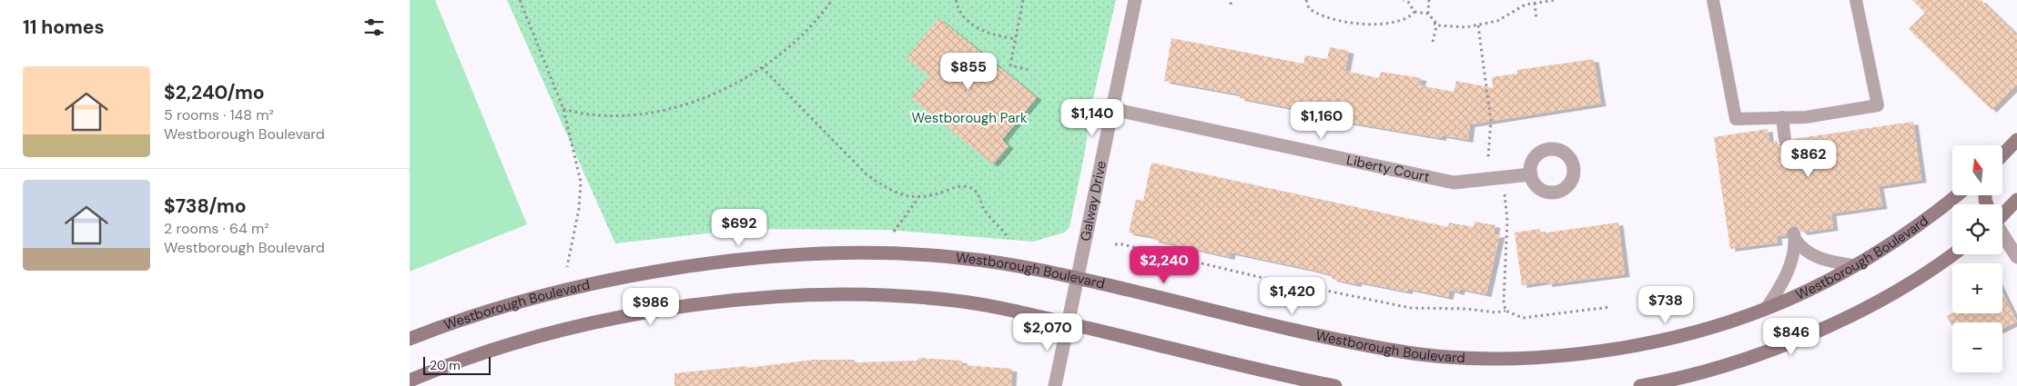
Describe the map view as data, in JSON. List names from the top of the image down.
{
  "streets": {
    "main road": ["Westborough Boulevard"],
    "street": ["Liberty Court", "Galway Drive"]
  },
  "crossings": [
    ["Liberty Court", "Galway Drive"],
    ["Galway Drive", "Westborough Boulevard"]
  ],
  "parks": ["Westborough Park"],
  "scale_bar": "20 m",
  "north": "top",
  "page": {
    "heading": "11 homes",
    "price": [
      "$855",
      "$1,140",
      "$1,160",
      "$862",
      "$692",
      "$2,240",
      "$1,420",
      "$738",
      "$986",
      "$2,070",
      "$846"
    ],
    "list": [
      {
        "name": "$2,240/mo",
        "note": "5 rooms · 148 m² · Westborough Boulevard"
      },
      {
        "name": "$738/mo",
        "note": "2 rooms · 64 m² · Westborough Boulevard"
      }
    ],
    "map_buttons": ["+", "−"],
    "scale": "20 m"
  }
}
